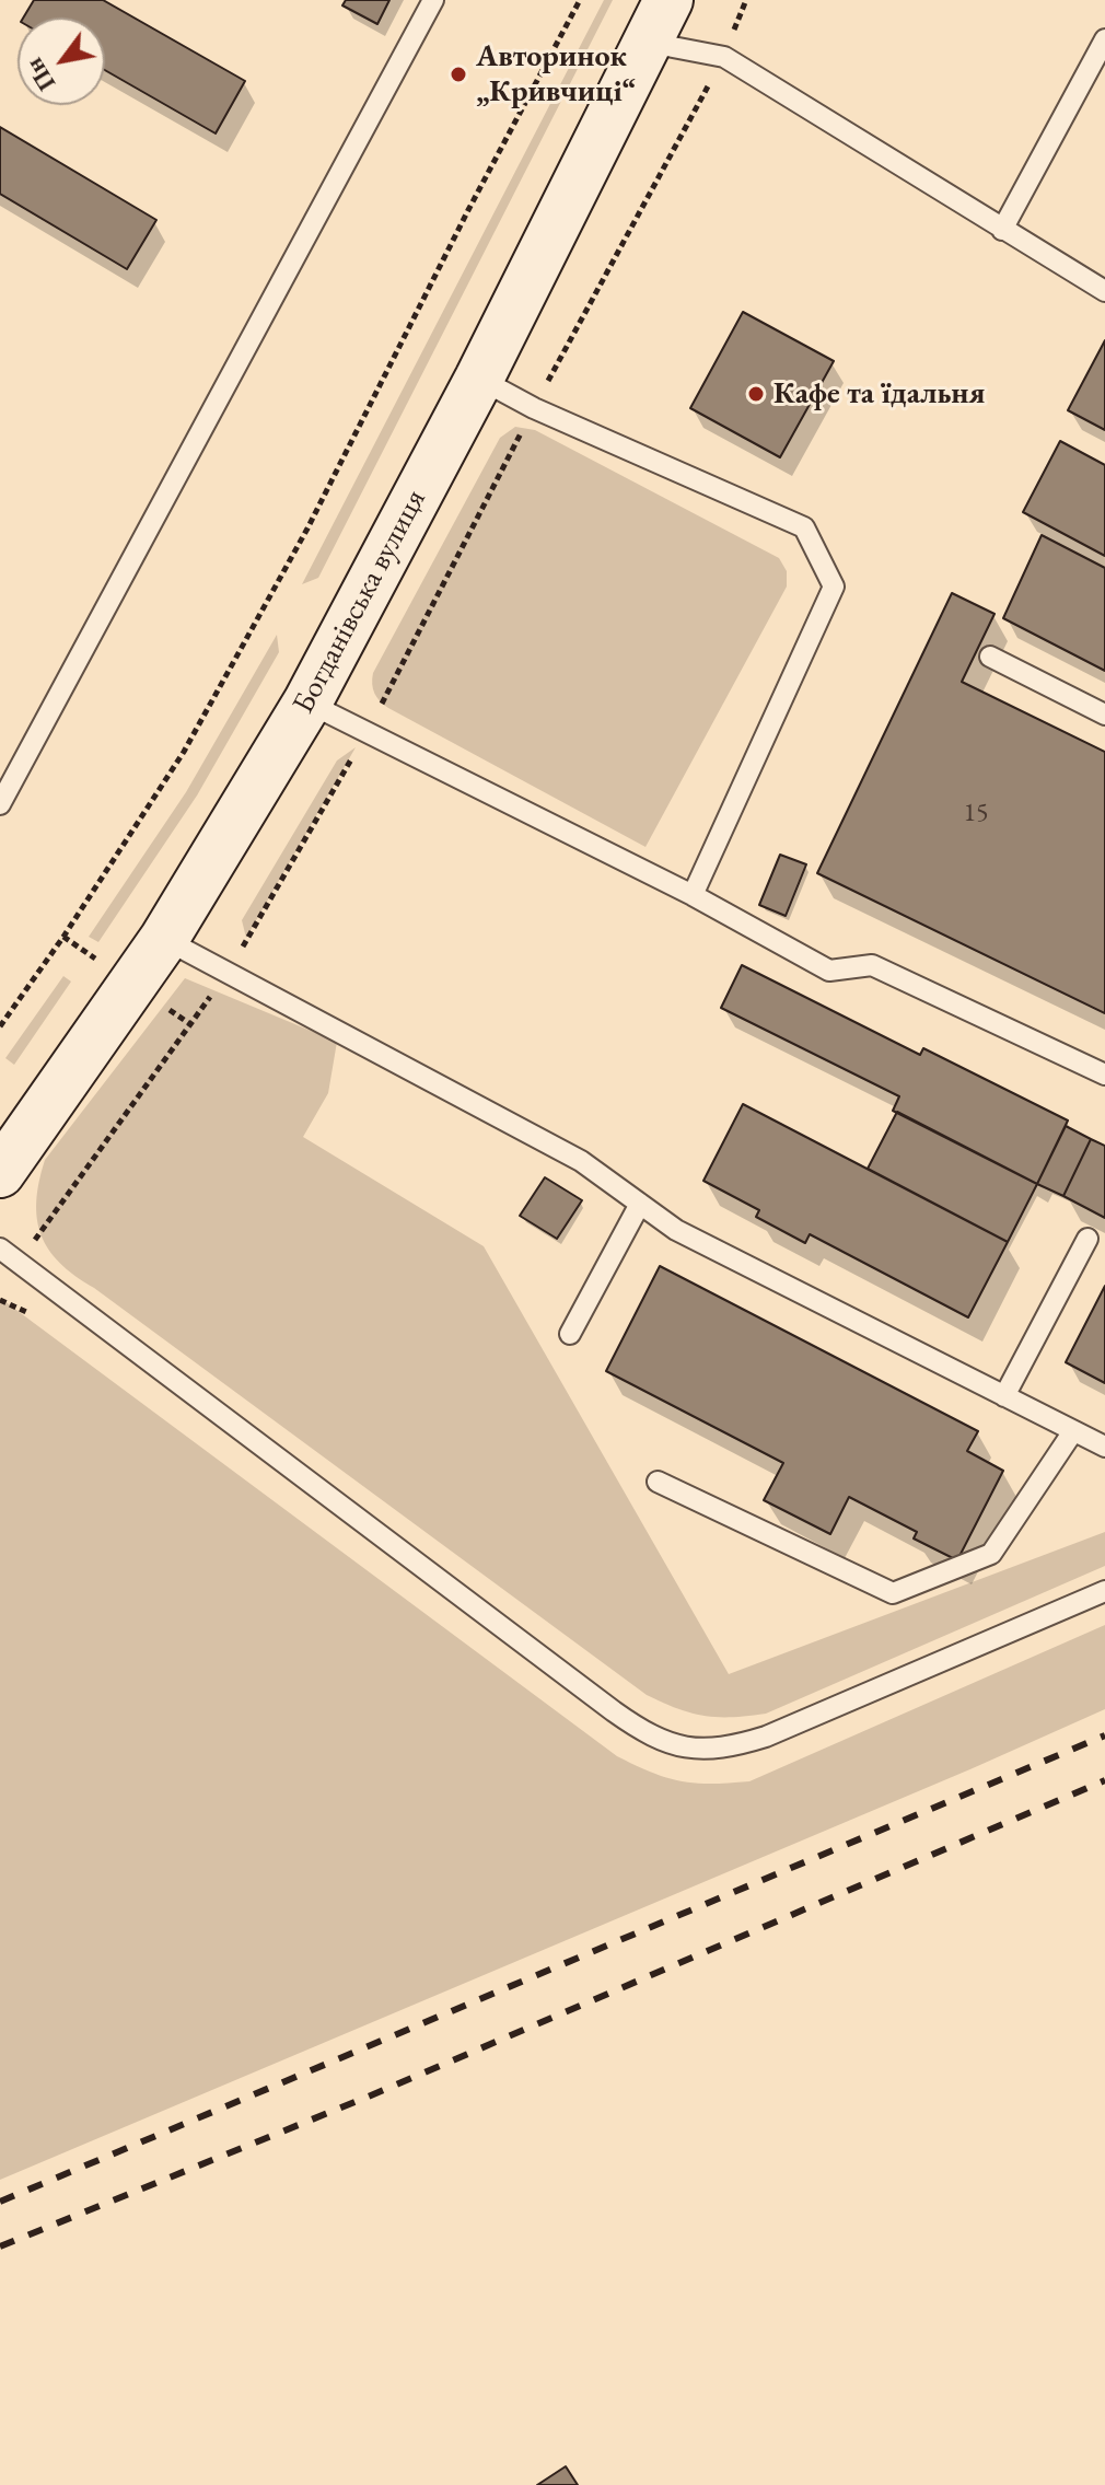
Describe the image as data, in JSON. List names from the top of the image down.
{
  "streets": {
    "main road": ["Богданівська вулиця"]
  },
  "places": ["Авторинок „Кривчиці“", "Кафе та їдальня"],
  "house_numbers": ["15"],
  "north": "bottom left"
}
